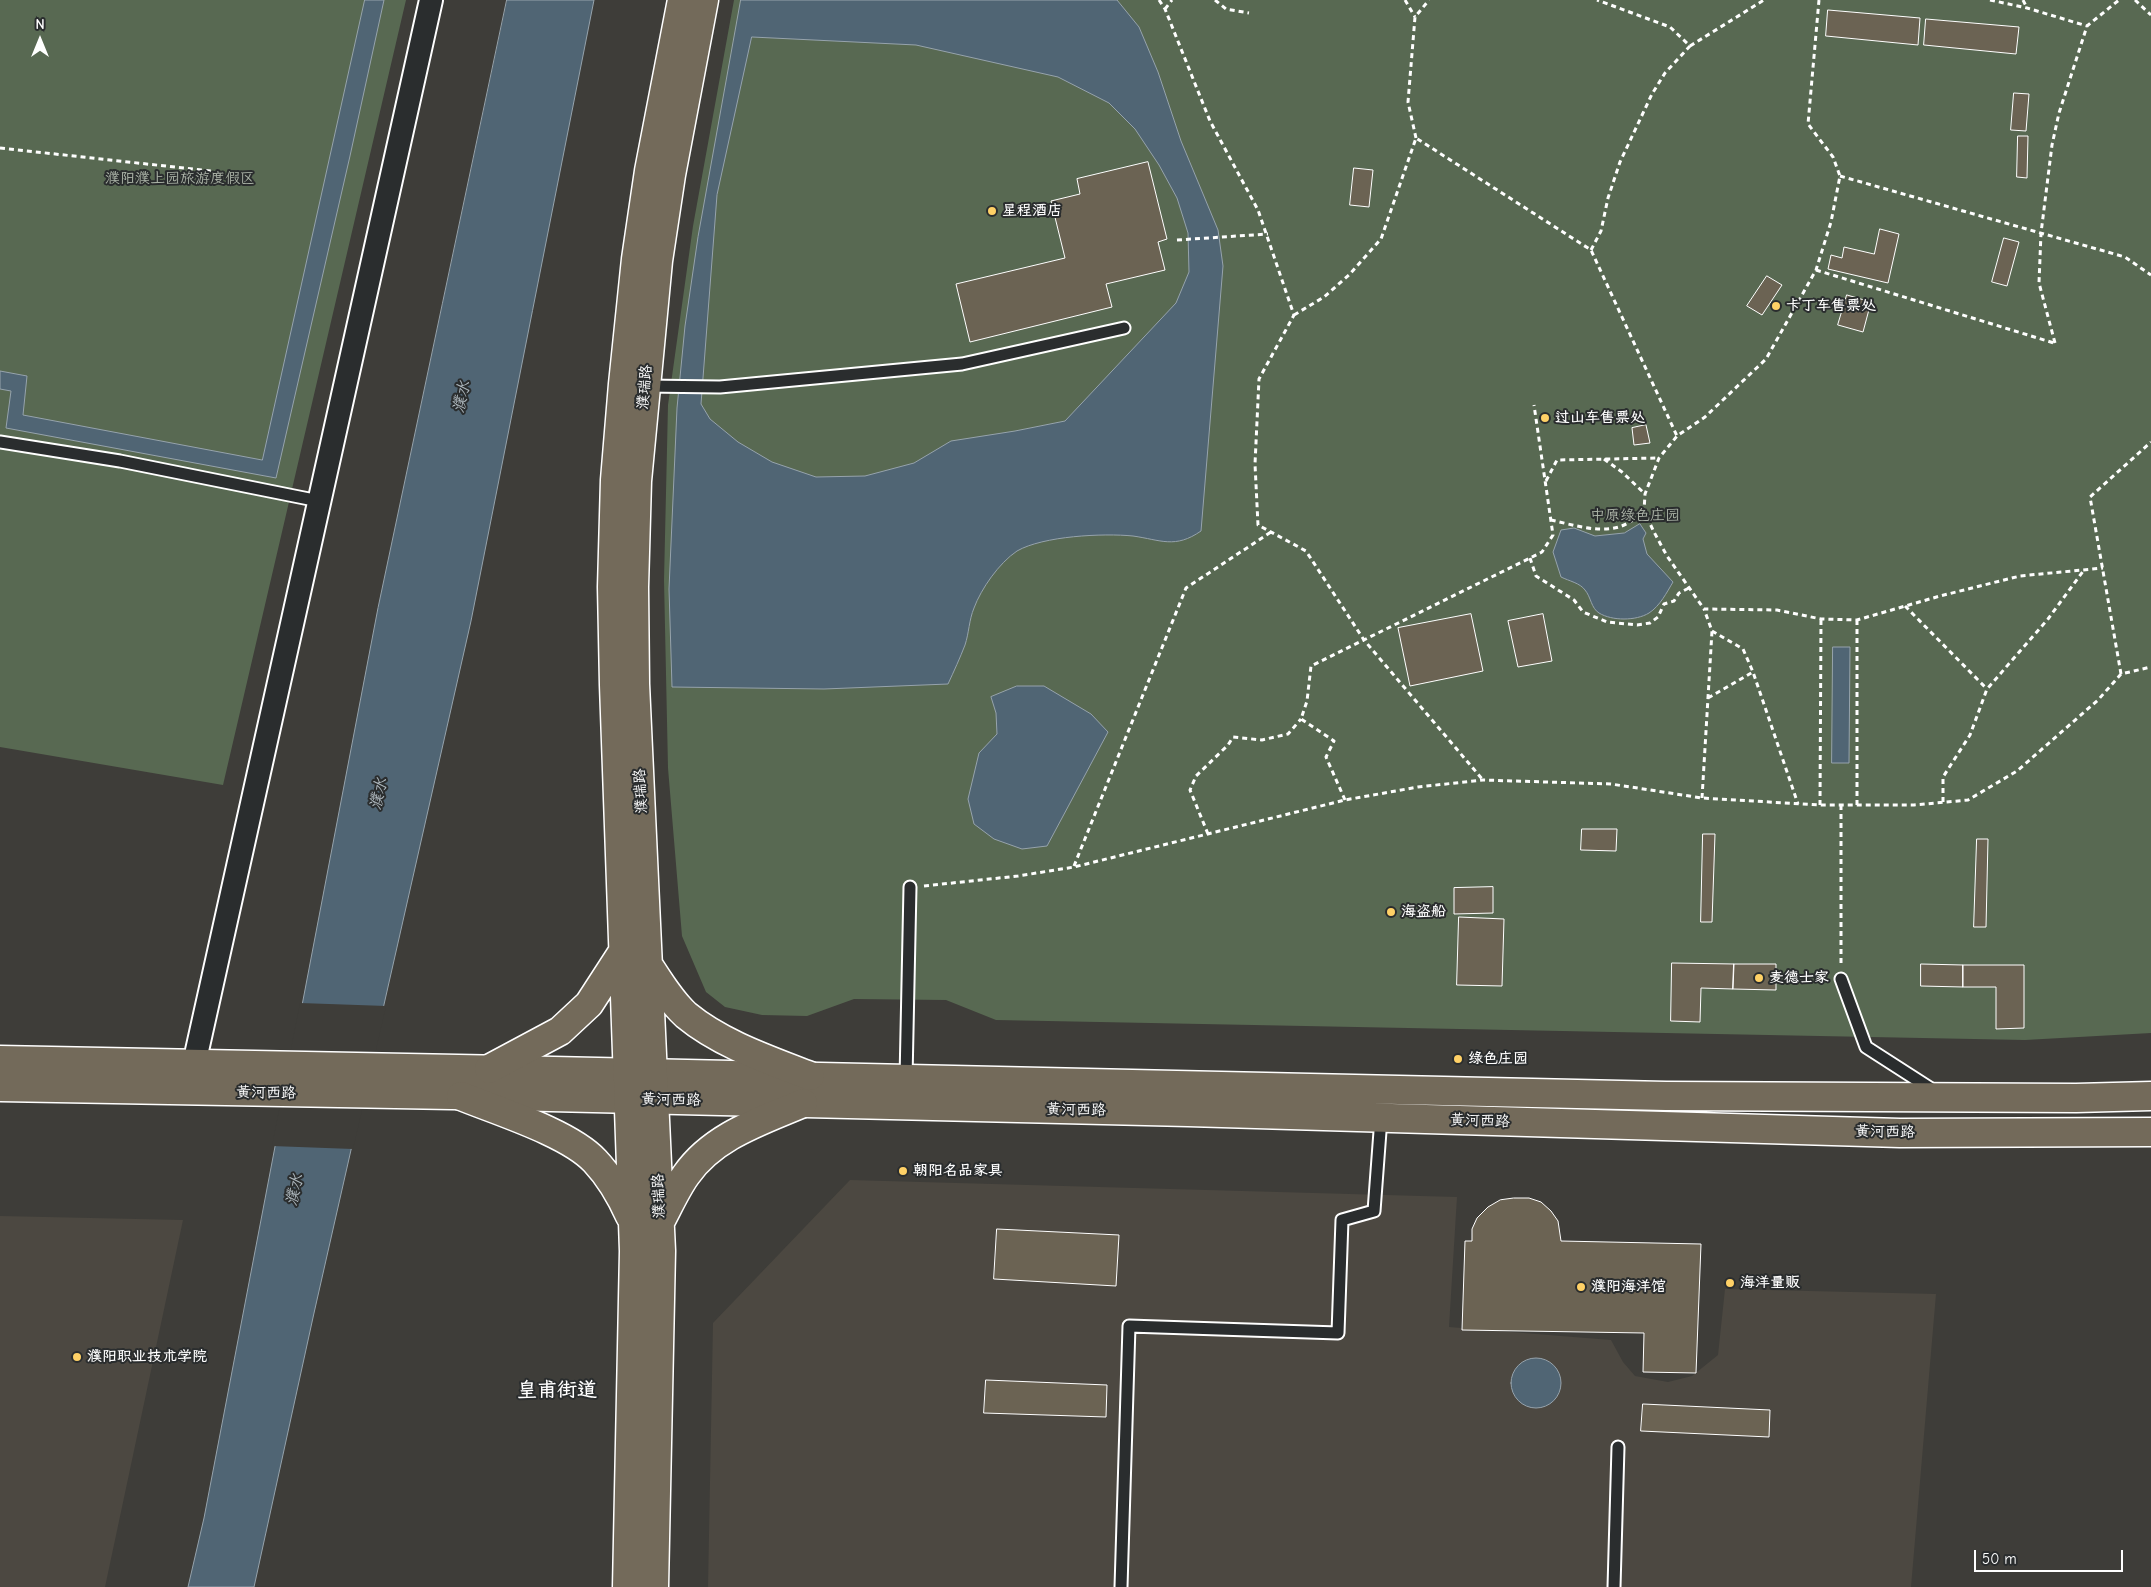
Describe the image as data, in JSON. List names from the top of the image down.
{
  "streets": {
    "main road": ["濮瑞路", "黄河西路"]
  },
  "crossings": [
    ["濮瑞路", "黄河西路"]
  ],
  "districts": ["皇甫街道"],
  "water": ["濮水"],
  "parks": ["濮阳濮上园旅游度假区", "中原绿色庄园"],
  "places": [
    "星程酒店",
    "卡丁车售票处",
    "过山车售票处",
    "海盗船",
    "麦德士家",
    "绿色庄园",
    "朝阳名品家具",
    "海洋量贩",
    "濮阳海洋馆",
    "濮阳职业技术学院"
  ],
  "scale_bar": "50 m",
  "north": "top"
}
